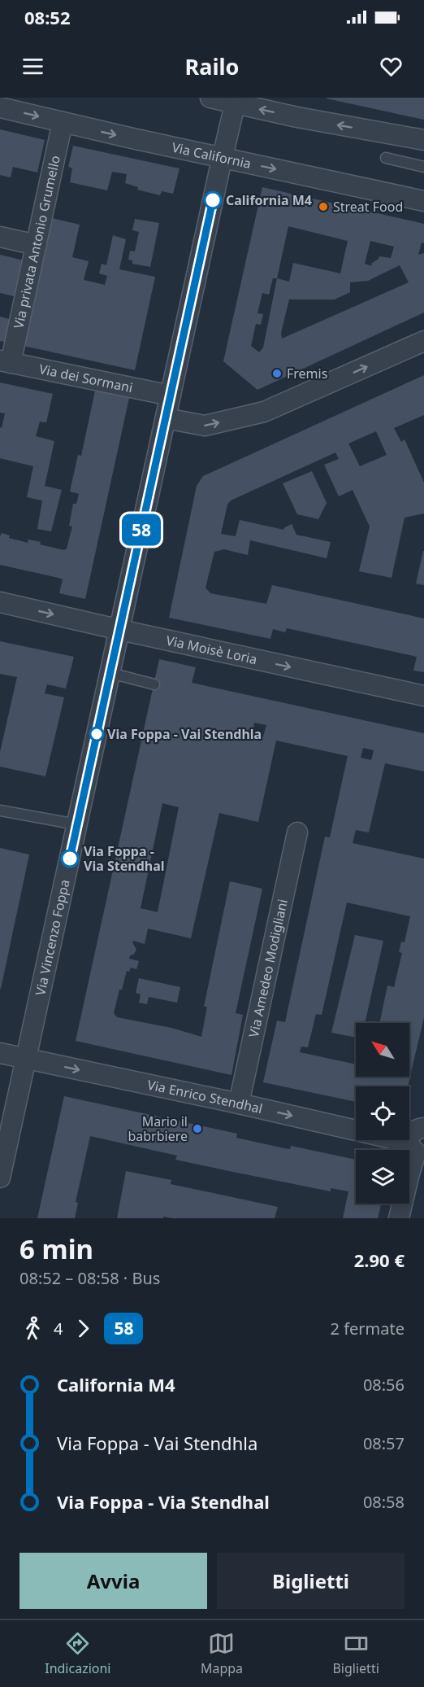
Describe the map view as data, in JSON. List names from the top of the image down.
{
  "streets": {
    "street": [
      "Via California",
      "Via privata Antonio Grumello",
      "Via dei Sormani",
      "Via Moisè Loria",
      "Via Vincenzo Foppa",
      "Via Amedeo Modigliani",
      "Via Enrico Stendhal"
    ]
  },
  "crossings": [
    ["Via California", "Via privata Antonio Grumello"],
    ["Via California", "Via Vincenzo Foppa"],
    ["Via privata Antonio Grumello", "Via dei Sormani"],
    ["Via dei Sormani", "Via Vincenzo Foppa"],
    ["Via Moisè Loria", "Via Vincenzo Foppa"],
    ["Via Vincenzo Foppa", "Via Enrico Stendhal"],
    ["Via Amedeo Modigliani", "Via Enrico Stendhal"]
  ],
  "one_way": ["Via Moisè Loria", "Via Enrico Stendhal"],
  "places": [
    "California M4",
    "Streat Food",
    "Fremis",
    "Via Foppa - Vai Stendhla",
    "Via Foppa - Via Stendhal",
    "Mario il babrbiere"
  ],
  "lines": ["bus line 58"],
  "north": "top left",
  "page": {
    "status": "08:52",
    "header": "Railo",
    "on_map": "58",
    "heading": ["6 min", "08:52 – 08:58 · Bus", "2.90 €"],
    "legs": ["4", "58", "2 fermate"],
    "list": [
      {
        "name": "California M4",
        "value": "08:56"
      },
      {
        "name": "Via Foppa - Vai Stendhla",
        "value": "08:57"
      },
      {
        "name": "Via Foppa - Via Stendhal",
        "value": "08:58"
      }
    ],
    "buttons": ["Avvia", "Biglietti"],
    "tabs": ["Indicazioni", "Mappa", "Biglietti"]
  }
}
